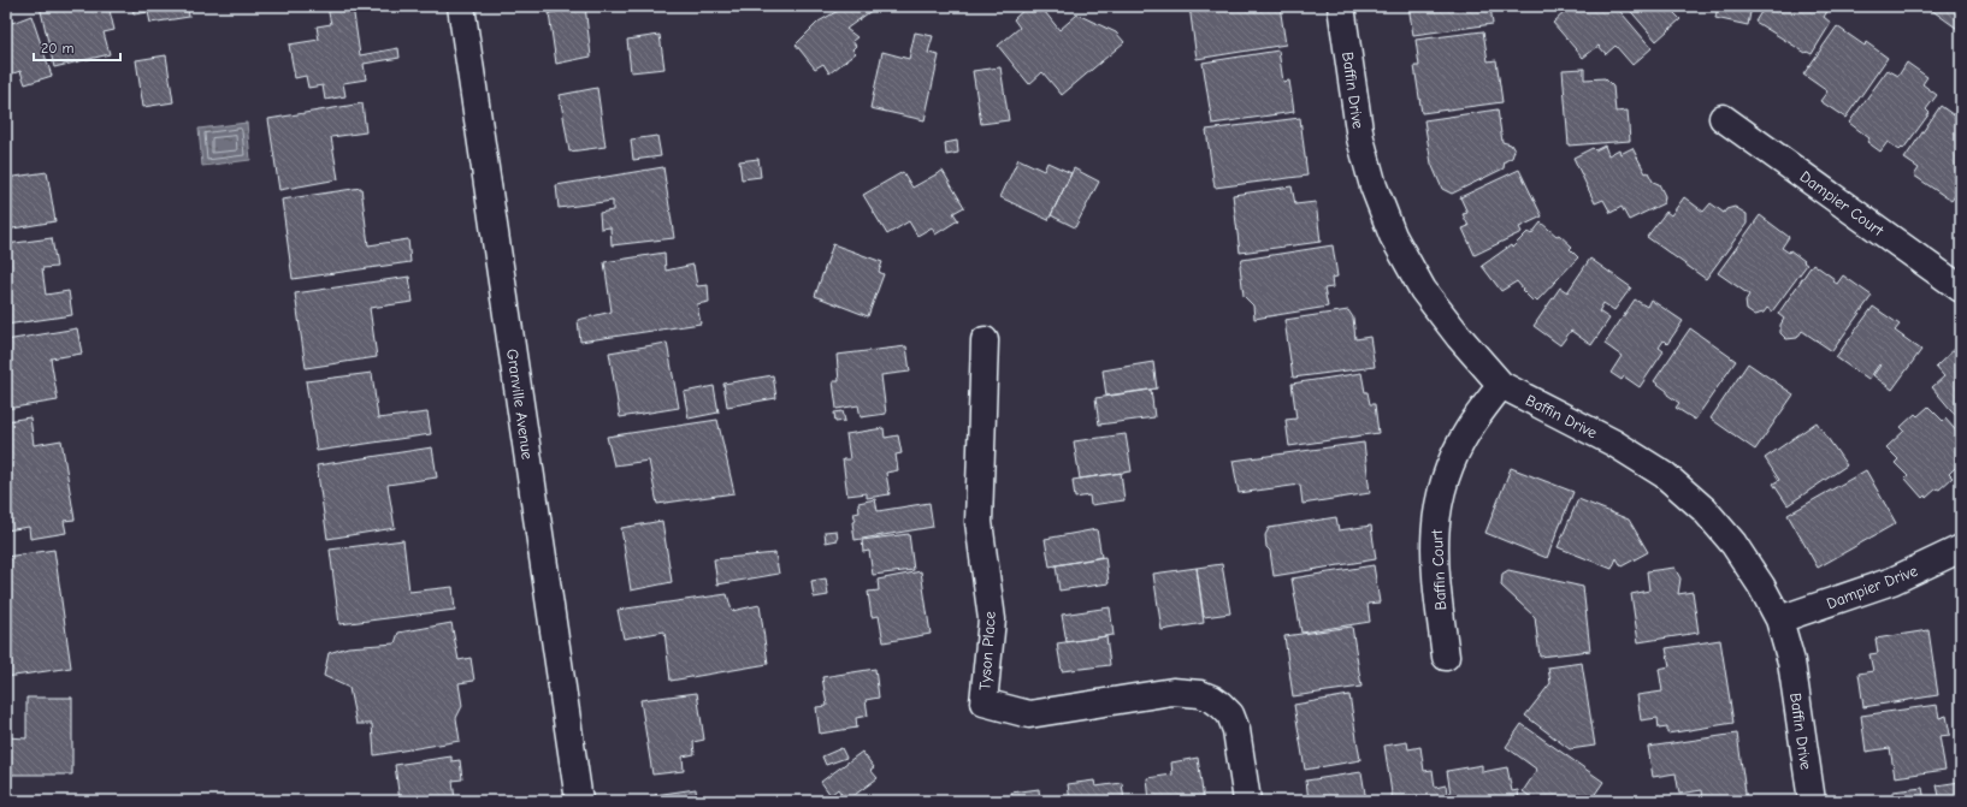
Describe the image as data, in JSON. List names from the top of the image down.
{
  "streets": {
    "street": [
      "Baffin Drive",
      "Dampier Court",
      "Granville Avenue",
      "Baffin Court",
      "Dampier Drive",
      "Tyson Place"
    ]
  },
  "crossings": [
    ["Baffin Drive", "Baffin Court"],
    ["Baffin Drive", "Dampier Drive"]
  ],
  "scale_bar": "20 m"
}
